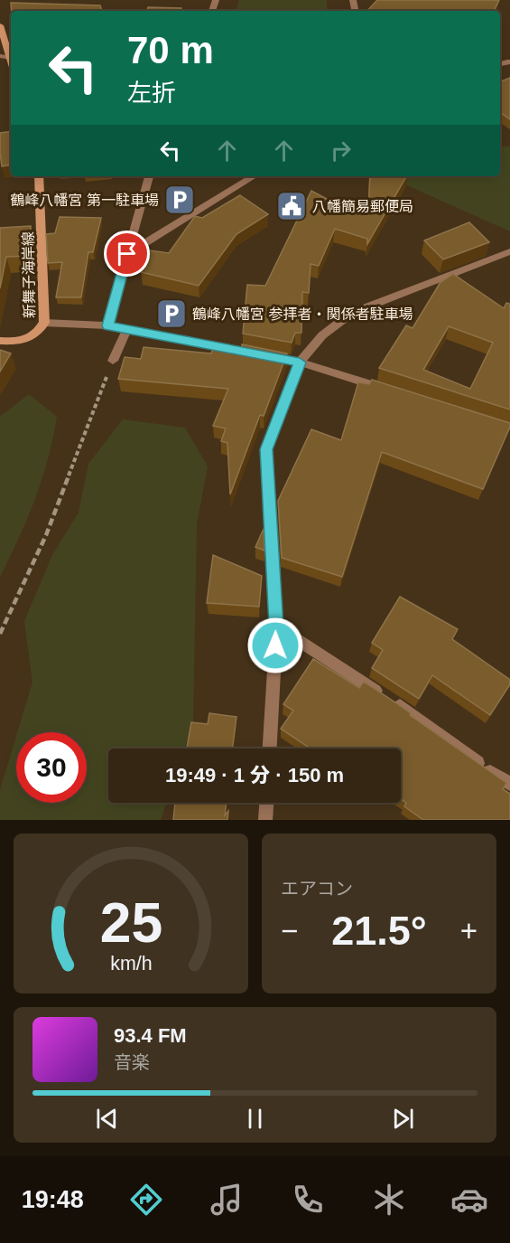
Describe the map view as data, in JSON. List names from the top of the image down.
{
  "streets": {
    "main road": ["新舞子海岸線"]
  },
  "places": {
    "parking": ["鶴峰八幡宮 第一駐車場", "鶴峰八幡宮 参拝者・関係者駐車場"],
    "public building": ["八幡簡易郵便局"]
  },
  "page": {
    "turn": ["70 m", "左折"],
    "limit": "30",
    "trip": "19:49 · 1 分 · 150 m",
    "tile": "エアコン",
    "heat": ["−", "21.5°", "+"],
    "song": ["93.4 FM", "音楽"],
    "tabs": "19:48",
    "gauge": ["25", "km/h"]
  }
}
